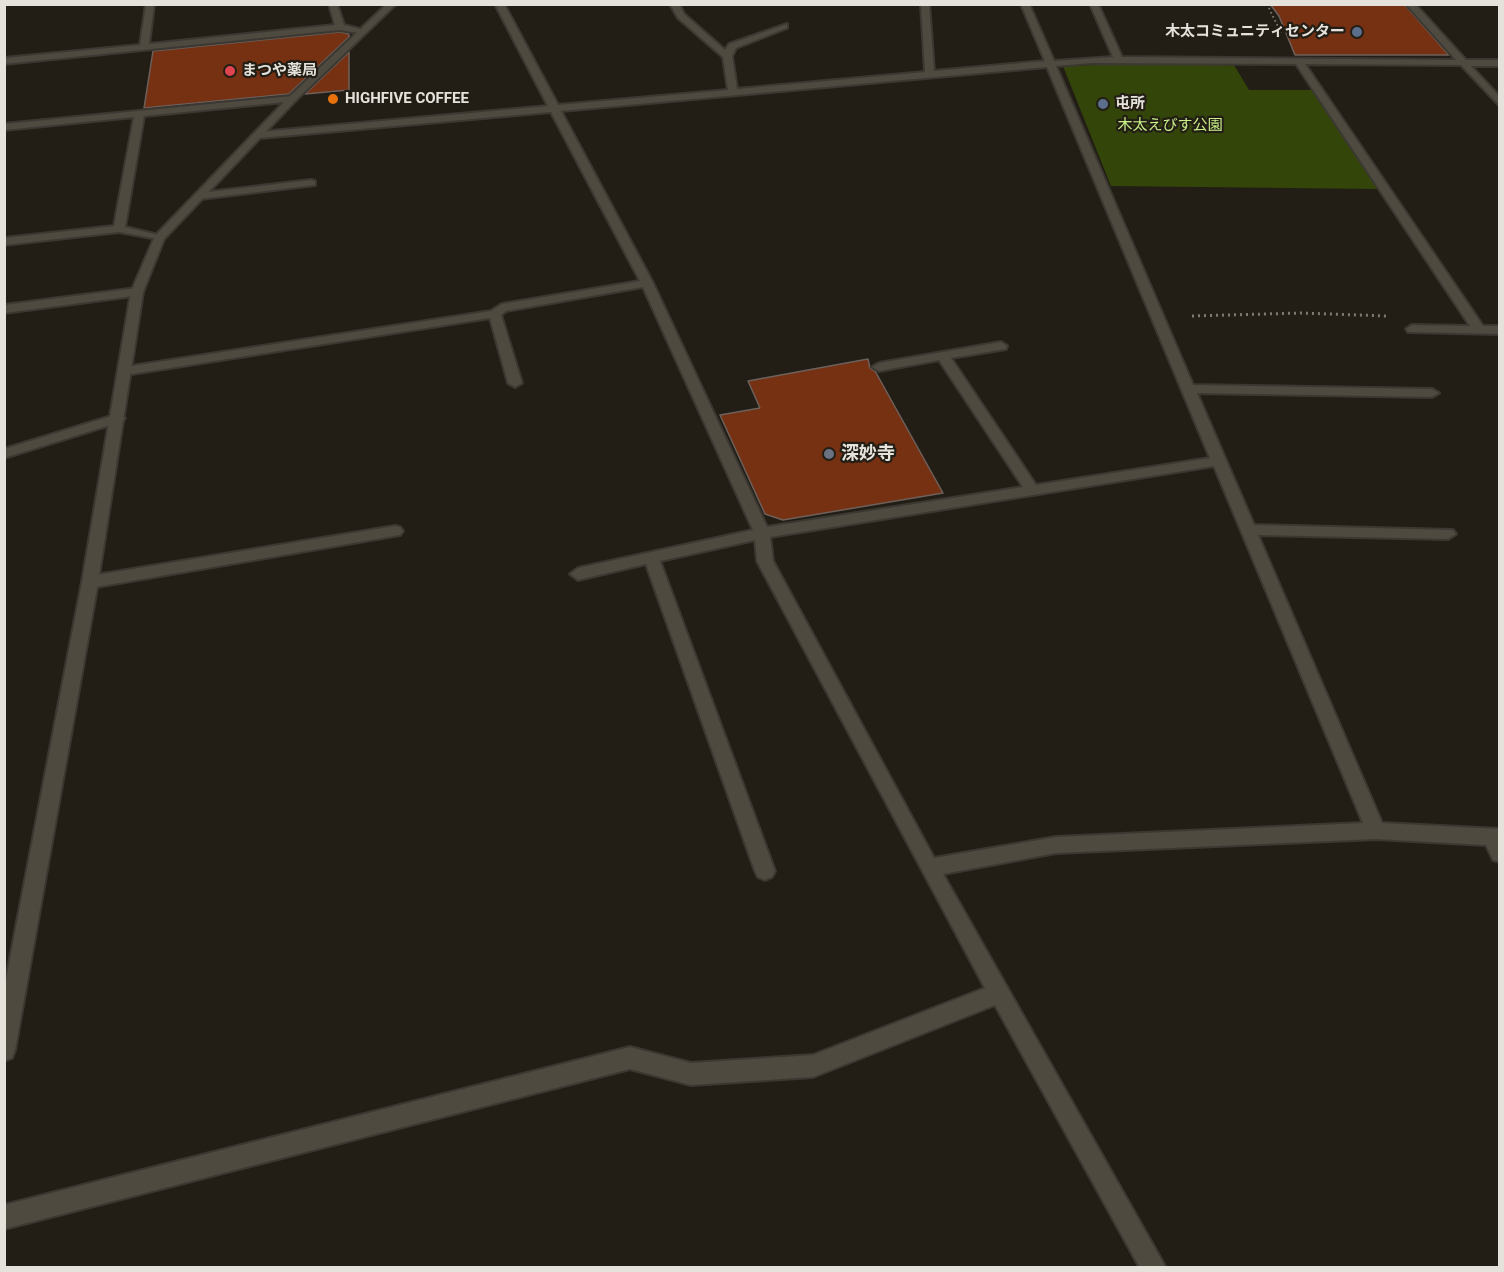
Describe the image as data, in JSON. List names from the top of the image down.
{
  "parks": ["木太えびす公園"],
  "places": [
    "木太コミュニティセンター",
    "まつや薬局",
    "HIGHFIVE COFFEE",
    "屯所",
    "深妙寺"
  ]
}
